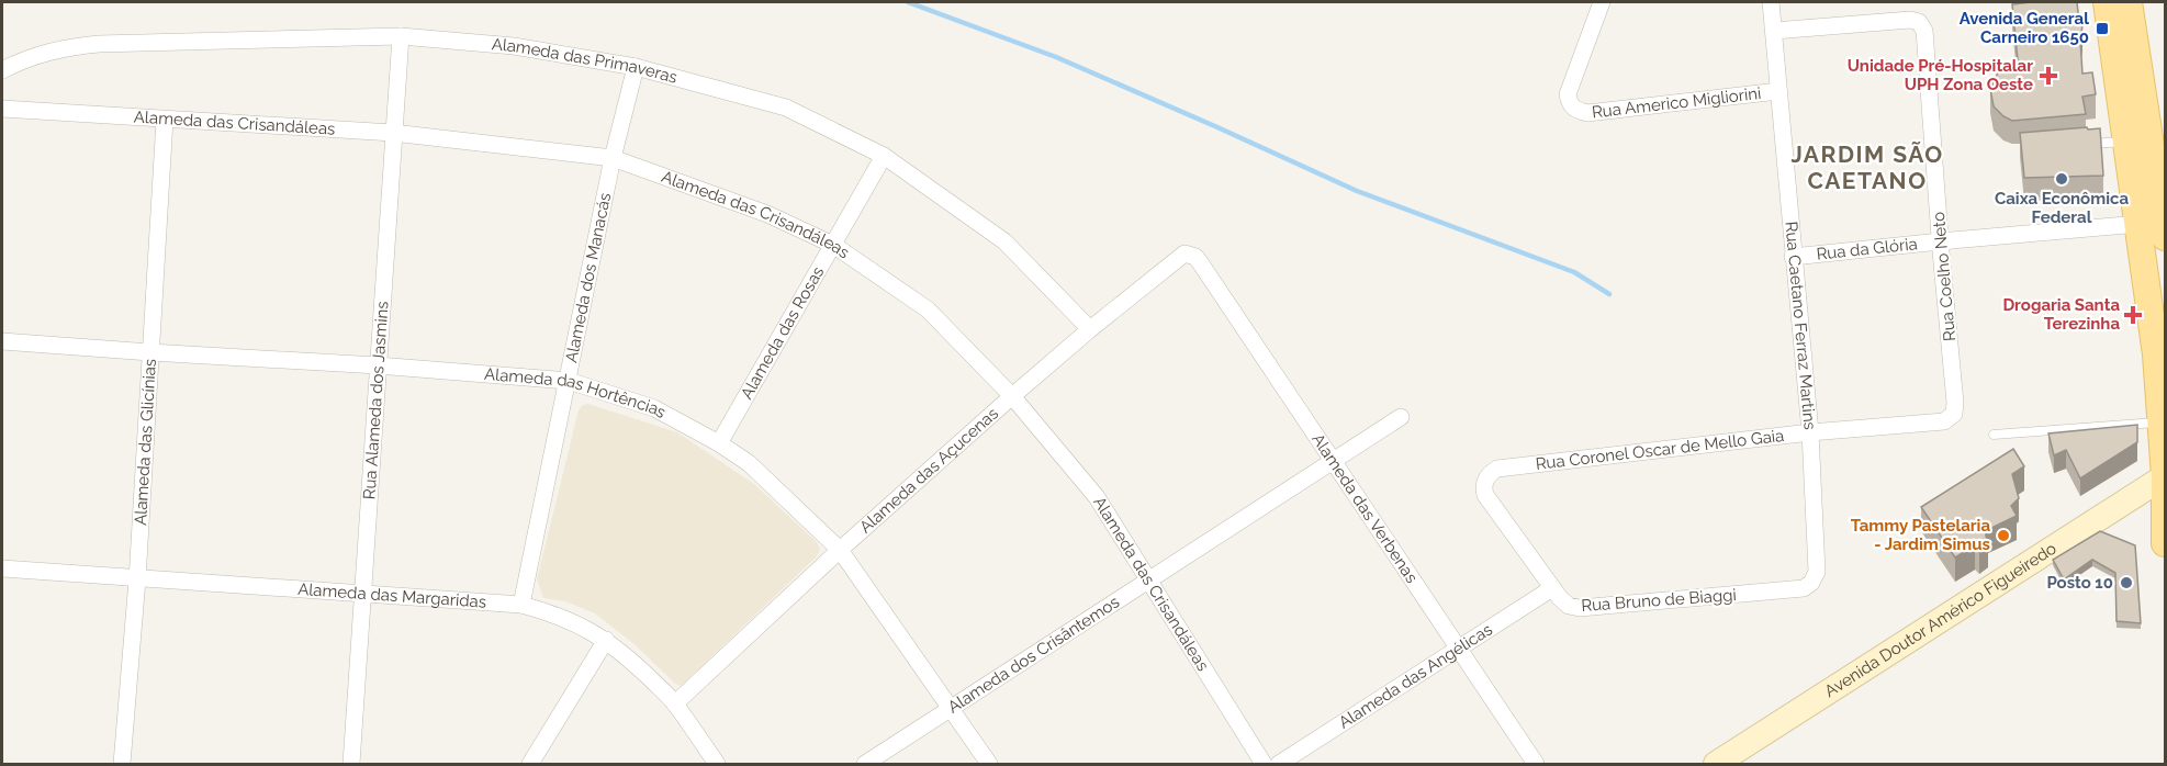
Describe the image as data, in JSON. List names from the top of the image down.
{
  "streets": {
    "main road": ["Avenida Doutor Américo Figueiredo"],
    "street": [
      "Alameda das Primaveras",
      "Rua Americo Migliorini",
      "Alameda das Crisandáleas",
      "Rua da Glória",
      "Rua Coelho Neto",
      "Alameda dos Manacás",
      "Rua Caetano Ferraz Martins",
      "Alameda das Rosas",
      "Alameda das Hortências",
      "Rua Alameda dos Jasmins",
      "Alameda das Glicínias",
      "Rua Coronel Oscar de Mello Gaia",
      "Alameda das Açucenas",
      "Alameda das Verbenas",
      "Alameda das Margaridas",
      "Rua Bruno de Biaggi",
      "Alameda dos Crisântemos",
      "Alameda das Angélicas"
    ]
  },
  "crossings": [
    ["Alameda das Primaveras", "Alameda dos Manacás"],
    ["Alameda das Primaveras", "Alameda das Rosas"],
    ["Alameda das Primaveras", "Rua Alameda dos Jasmins"],
    ["Alameda das Primaveras", "Alameda das Açucenas"],
    ["Rua Americo Migliorini", "Rua Caetano Ferraz Martins"],
    ["Alameda das Crisandáleas", "Alameda dos Manacás"],
    ["Alameda das Crisandáleas", "Alameda das Rosas"],
    ["Alameda das Crisandáleas", "Rua Alameda dos Jasmins"],
    ["Alameda das Crisandáleas", "Alameda das Glicínias"],
    ["Alameda das Crisandáleas", "Alameda das Açucenas"],
    ["Alameda das Crisandáleas", "Alameda dos Crisântemos"],
    ["Rua da Glória", "Rua Coelho Neto"],
    ["Rua da Glória", "Rua Caetano Ferraz Martins"],
    ["Rua Coelho Neto", "Rua Caetano Ferraz Martins"],
    ["Rua Coelho Neto", "Rua Coronel Oscar de Mello Gaia"],
    ["Alameda dos Manacás", "Alameda das Hortências"],
    ["Alameda dos Manacás", "Alameda das Margaridas"],
    ["Rua Caetano Ferraz Martins", "Rua Coronel Oscar de Mello Gaia"],
    ["Rua Caetano Ferraz Martins", "Rua Bruno de Biaggi"],
    ["Alameda das Rosas", "Alameda das Hortências"],
    ["Alameda das Hortências", "Rua Alameda dos Jasmins"],
    ["Alameda das Hortências", "Alameda das Glicínias"],
    ["Alameda das Hortências", "Alameda das Açucenas"],
    ["Alameda das Hortências", "Alameda dos Crisântemos"],
    ["Rua Alameda dos Jasmins", "Alameda das Margaridas"],
    ["Alameda das Glicínias", "Alameda das Margaridas"],
    ["Rua Coronel Oscar de Mello Gaia", "Rua Bruno de Biaggi"],
    ["Alameda das Açucenas", "Alameda das Verbenas"],
    ["Alameda das Açucenas", "Alameda das Margaridas"],
    ["Alameda das Verbenas", "Alameda dos Crisântemos"],
    ["Alameda das Verbenas", "Alameda das Angélicas"],
    ["Rua Bruno de Biaggi", "Alameda das Angélicas"]
  ],
  "districts": ["JARDIM SÃO CAETANO"],
  "places": {
    "transit": ["Avenida General Carneiro 1650"],
    "health": ["Unidade Pré-Hospitalar UPH Zona Oeste", "Drogaria Santa Terezinha"],
    "other": ["Caixa Econômica Federal", "Tammy Pastelaria - Jardim Simus", "Posto 10"]
  }
}
